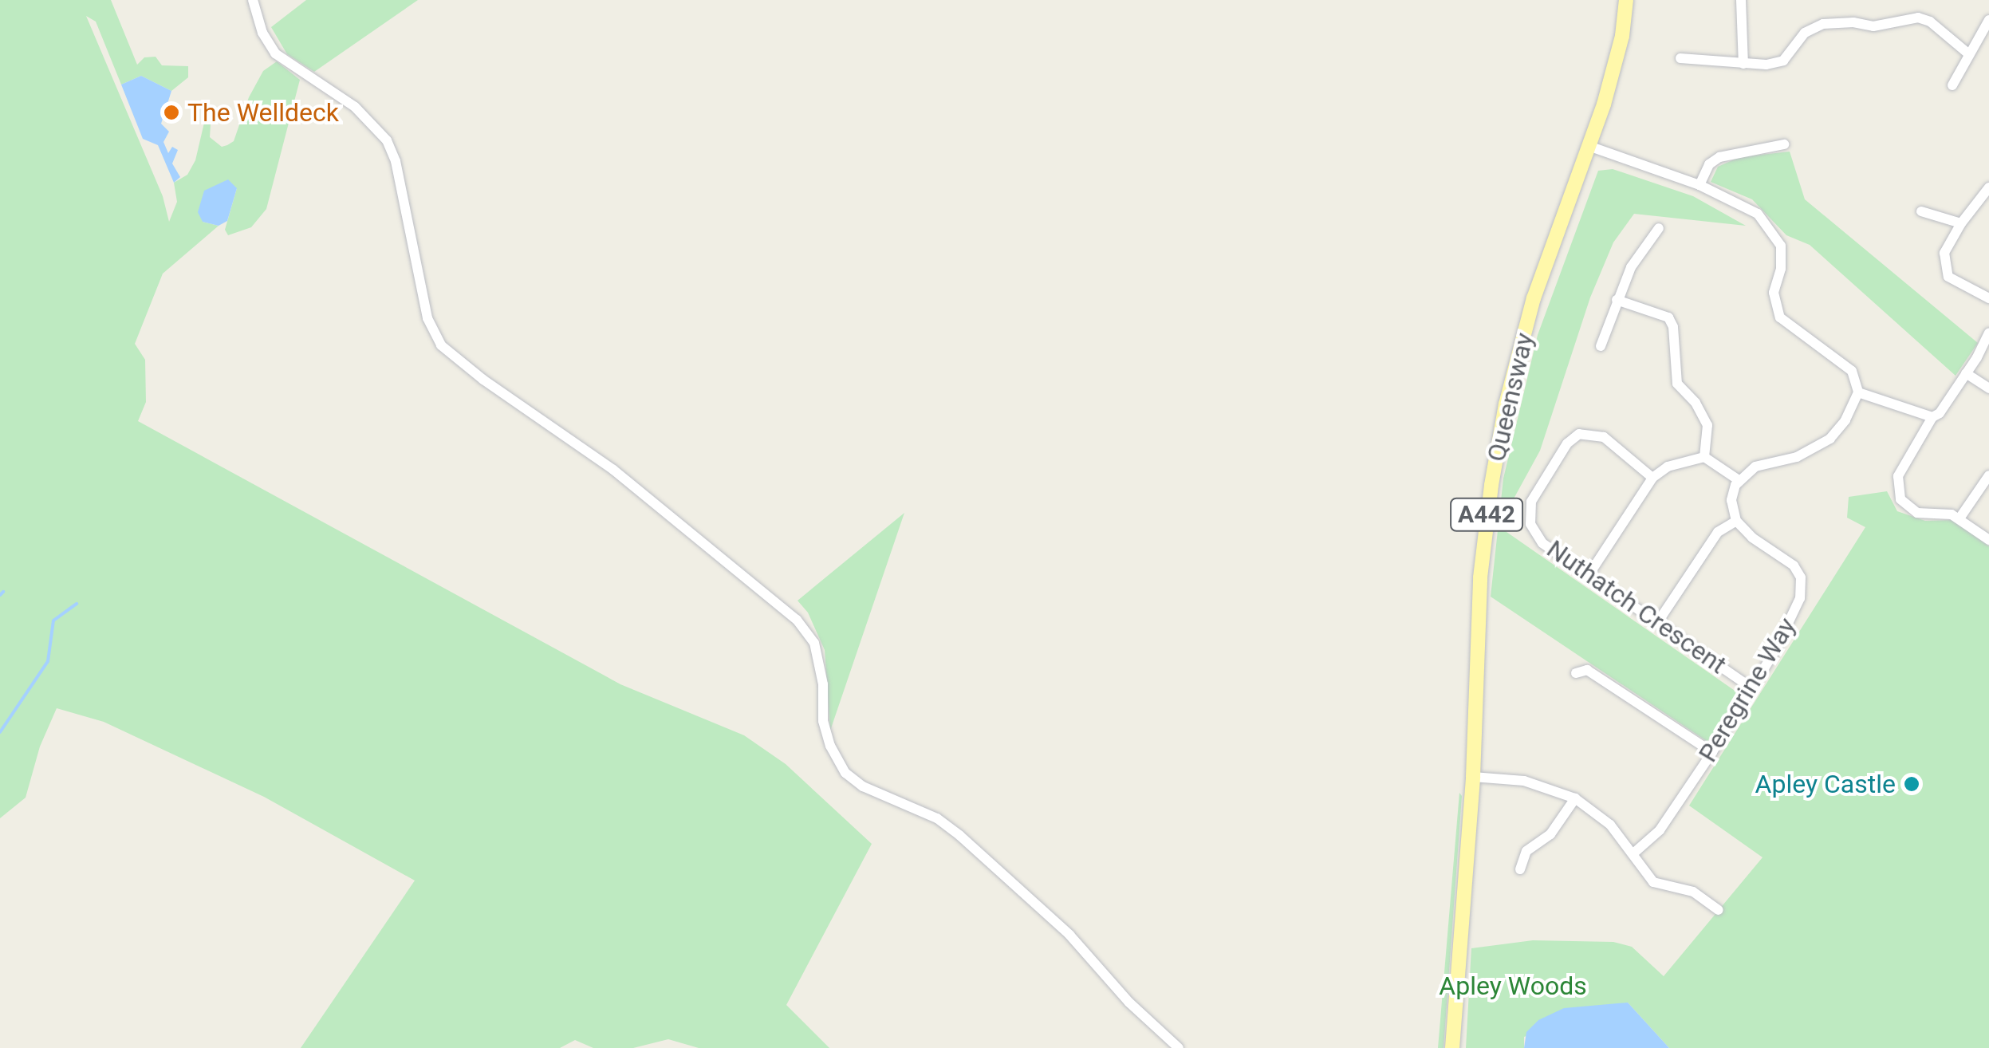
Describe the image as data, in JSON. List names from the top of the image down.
{
  "streets": {
    "main road": ["Queensway", "A442"],
    "street": ["Nuthatch Crescent", "Peregrine Way"]
  },
  "crossings": [
    ["Nuthatch Crescent", "Peregrine Way"]
  ],
  "parks": ["Apley Woods"],
  "places": ["The Welldeck", "Apley Castle"]
}
